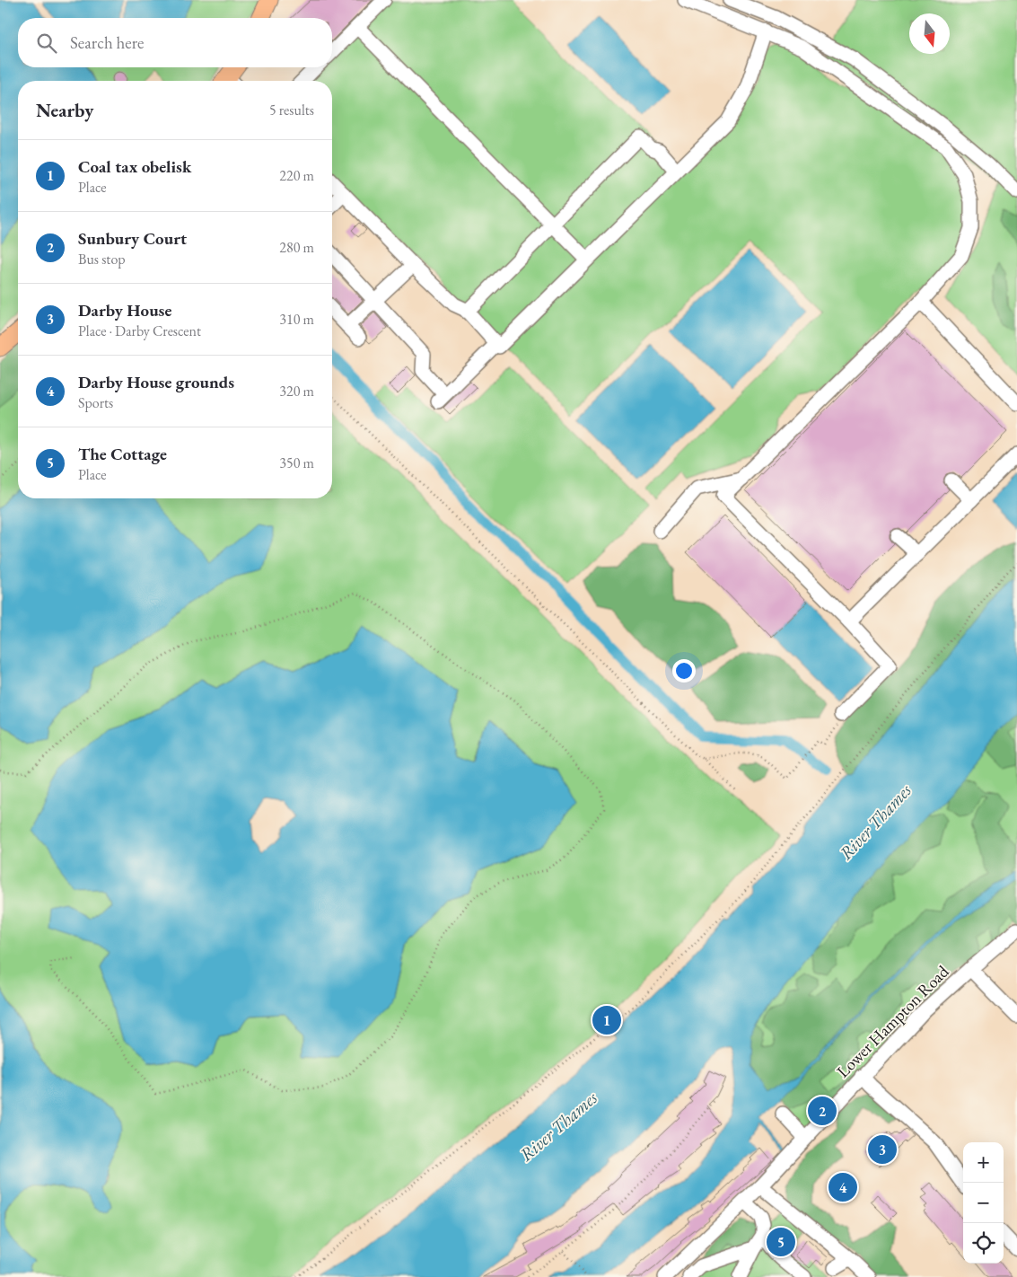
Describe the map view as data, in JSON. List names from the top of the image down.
{
  "streets": {
    "street": ["Lower Hampton Road"]
  },
  "water": ["River Thames"],
  "north": "bottom",
  "page": {
    "search": "Search here",
    "heading": ["Nearby", "5 results"],
    "list": [
      {
        "mark": "1",
        "name": "Coal tax obelisk",
        "note": "Place",
        "value": "220 m"
      },
      {
        "mark": "2",
        "name": "Sunbury Court",
        "note": "Bus stop",
        "value": "280 m"
      },
      {
        "mark": "3",
        "name": "Darby House",
        "note": "Place · Darby Crescent",
        "value": "310 m"
      },
      {
        "mark": "4",
        "name": "Darby House grounds",
        "note": "Sports",
        "value": "320 m"
      },
      {
        "mark": "5",
        "name": "The Cottage",
        "note": "Place",
        "value": "350 m"
      }
    ],
    "pins": [
      "1",
      "2",
      "3",
      "4",
      "5"
    ],
    "map_buttons": ["+", "−"]
  }
}
